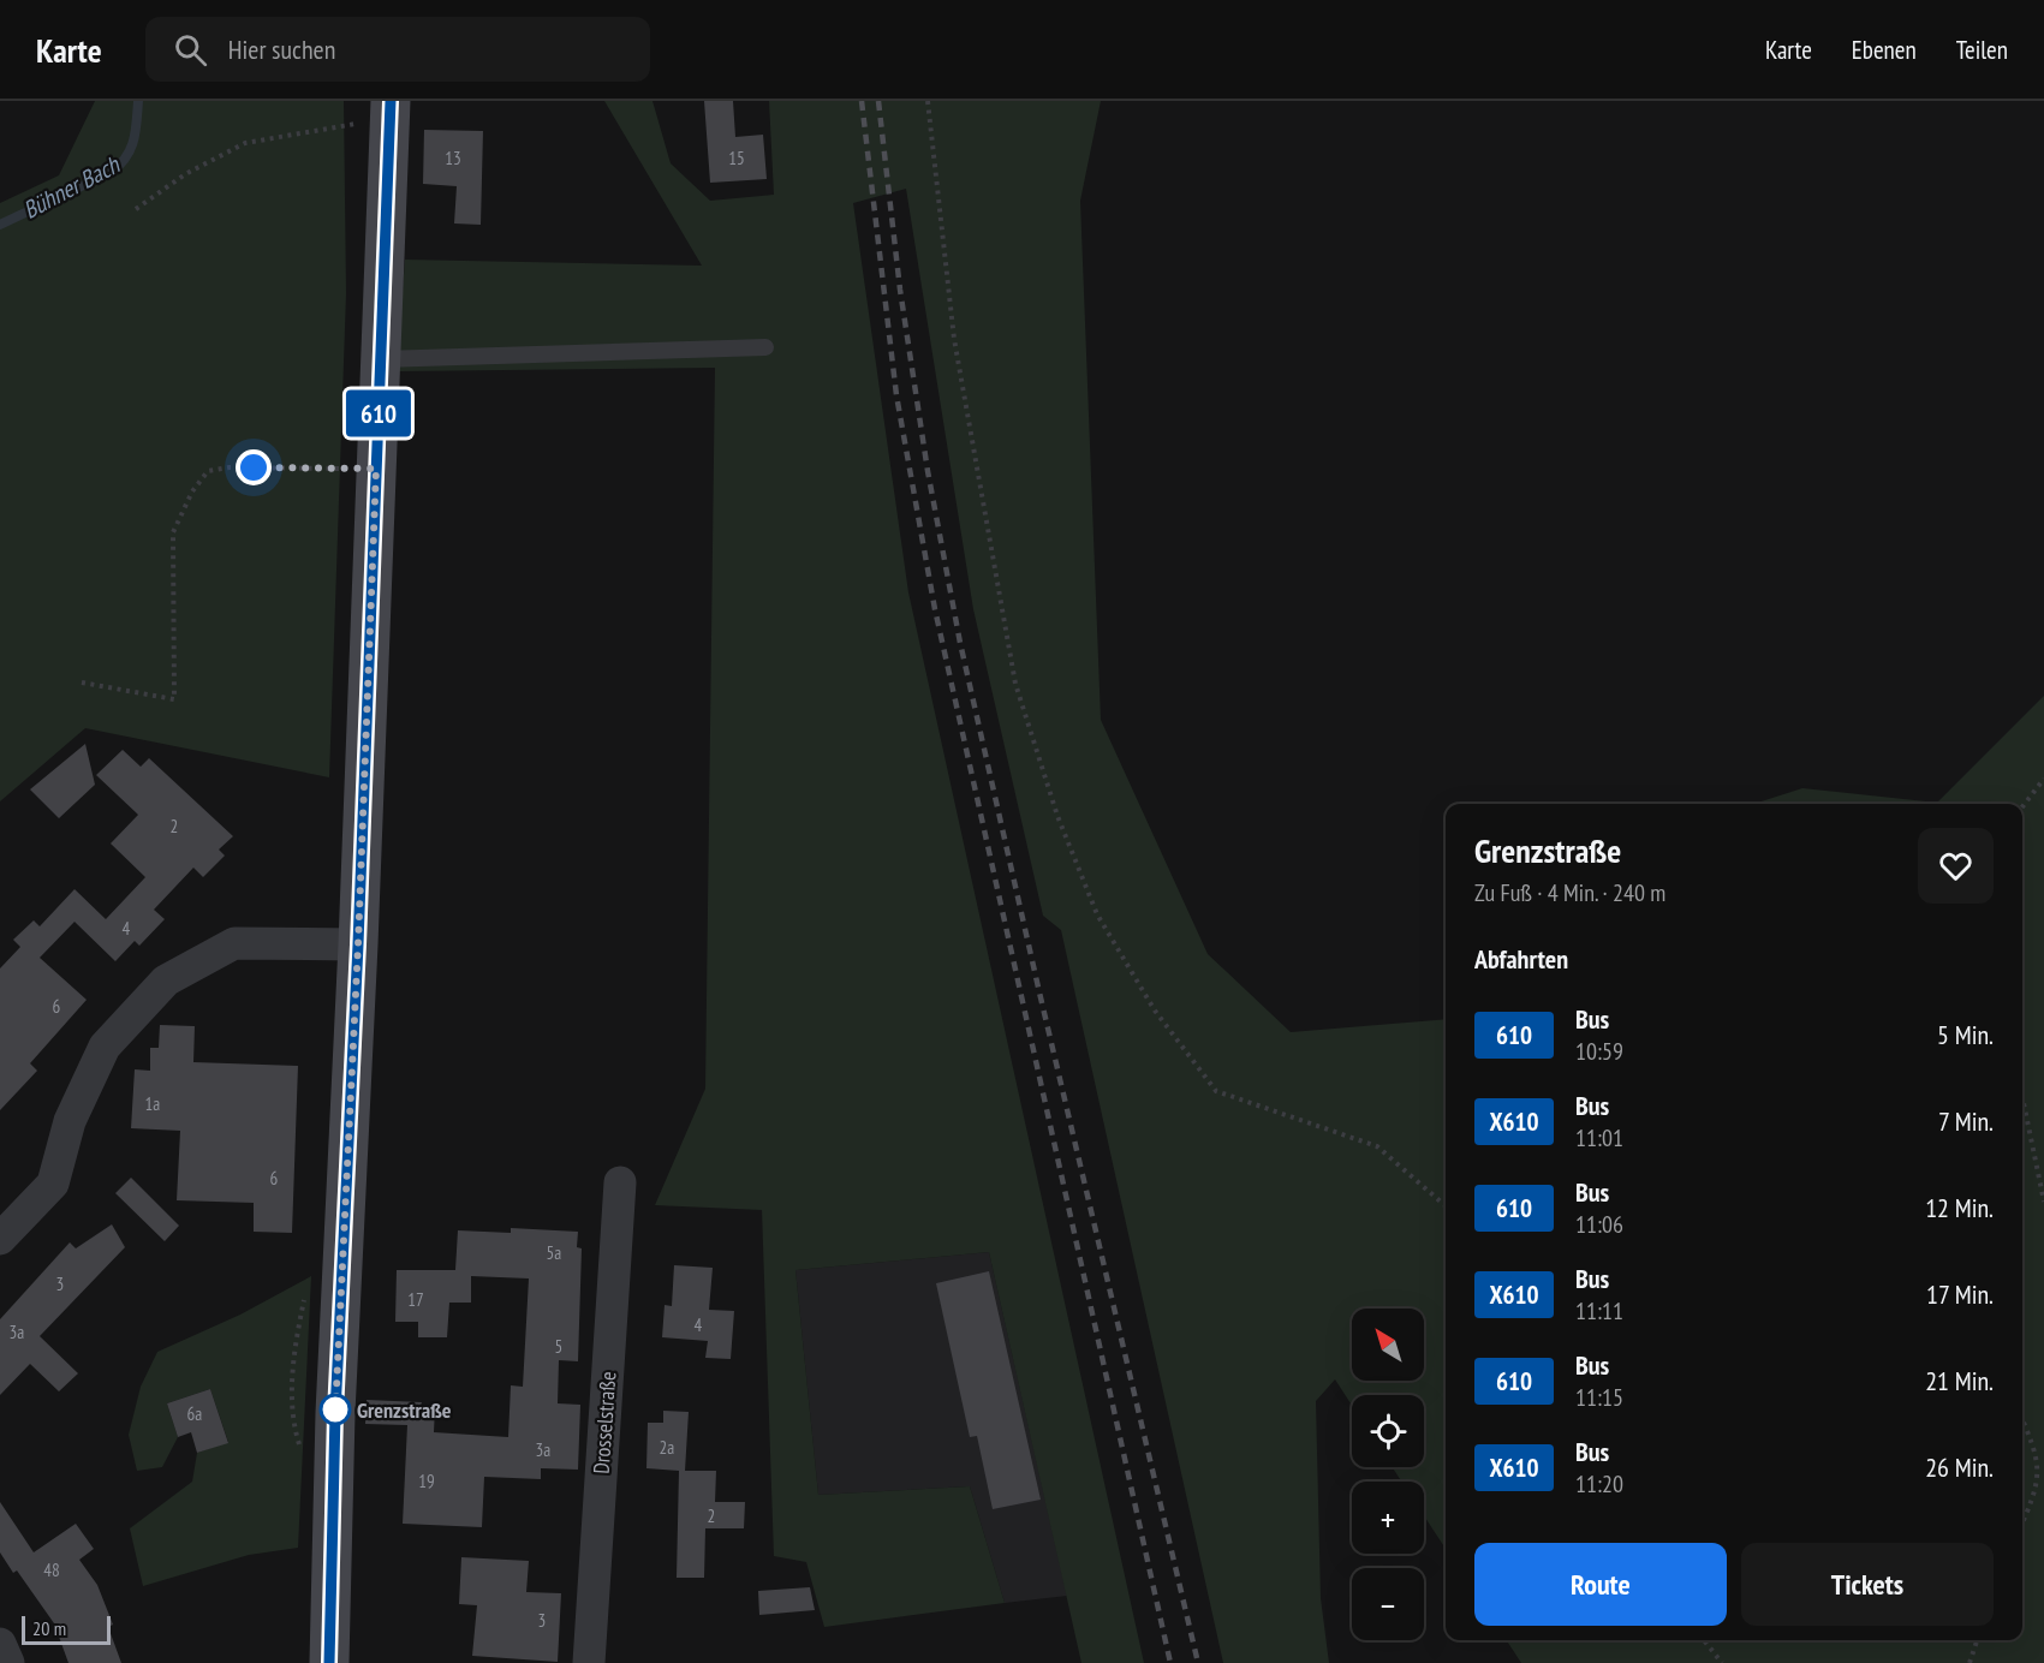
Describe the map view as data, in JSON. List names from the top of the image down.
{
  "streets": {
    "street": ["Drosselstraße"]
  },
  "water": ["Bühner Bach"],
  "places": ["Grenzstraße"],
  "lines": ["bus line 610"],
  "house_numbers": [
    "13",
    "15",
    "2",
    "4",
    "6",
    "1a",
    "6",
    "5a",
    "3",
    "17",
    "4",
    "3a",
    "5",
    "6a",
    "2a",
    "3a",
    "19",
    "2",
    "48",
    "3"
  ],
  "scale_bar": "20 m",
  "north": "top left",
  "page": {
    "header": "Karte",
    "search": "Hier suchen",
    "nav": ["Karte", "Ebenen", "Teilen"],
    "on_map": "610",
    "heading": [
      ["Grenzstraße", "Zu Fuß · 4 Min. · 240 m"],
      "Abfahrten"
    ],
    "list": [
      {
        "mark": "610",
        "name": "Bus",
        "note": "10:59",
        "value": "5 Min."
      },
      {
        "mark": "X610",
        "name": "Bus",
        "note": "11:01",
        "value": "7 Min."
      },
      {
        "mark": "610",
        "name": "Bus",
        "note": "11:06",
        "value": "12 Min."
      },
      {
        "mark": "X610",
        "name": "Bus",
        "note": "11:11",
        "value": "17 Min."
      },
      {
        "mark": "610",
        "name": "Bus",
        "note": "11:15",
        "value": "21 Min."
      },
      {
        "mark": "X610",
        "name": "Bus",
        "note": "11:20",
        "value": "26 Min."
      }
    ],
    "map_buttons": ["+", "−"],
    "buttons": ["Route", "Tickets"],
    "scale": "20 m"
  }
}
